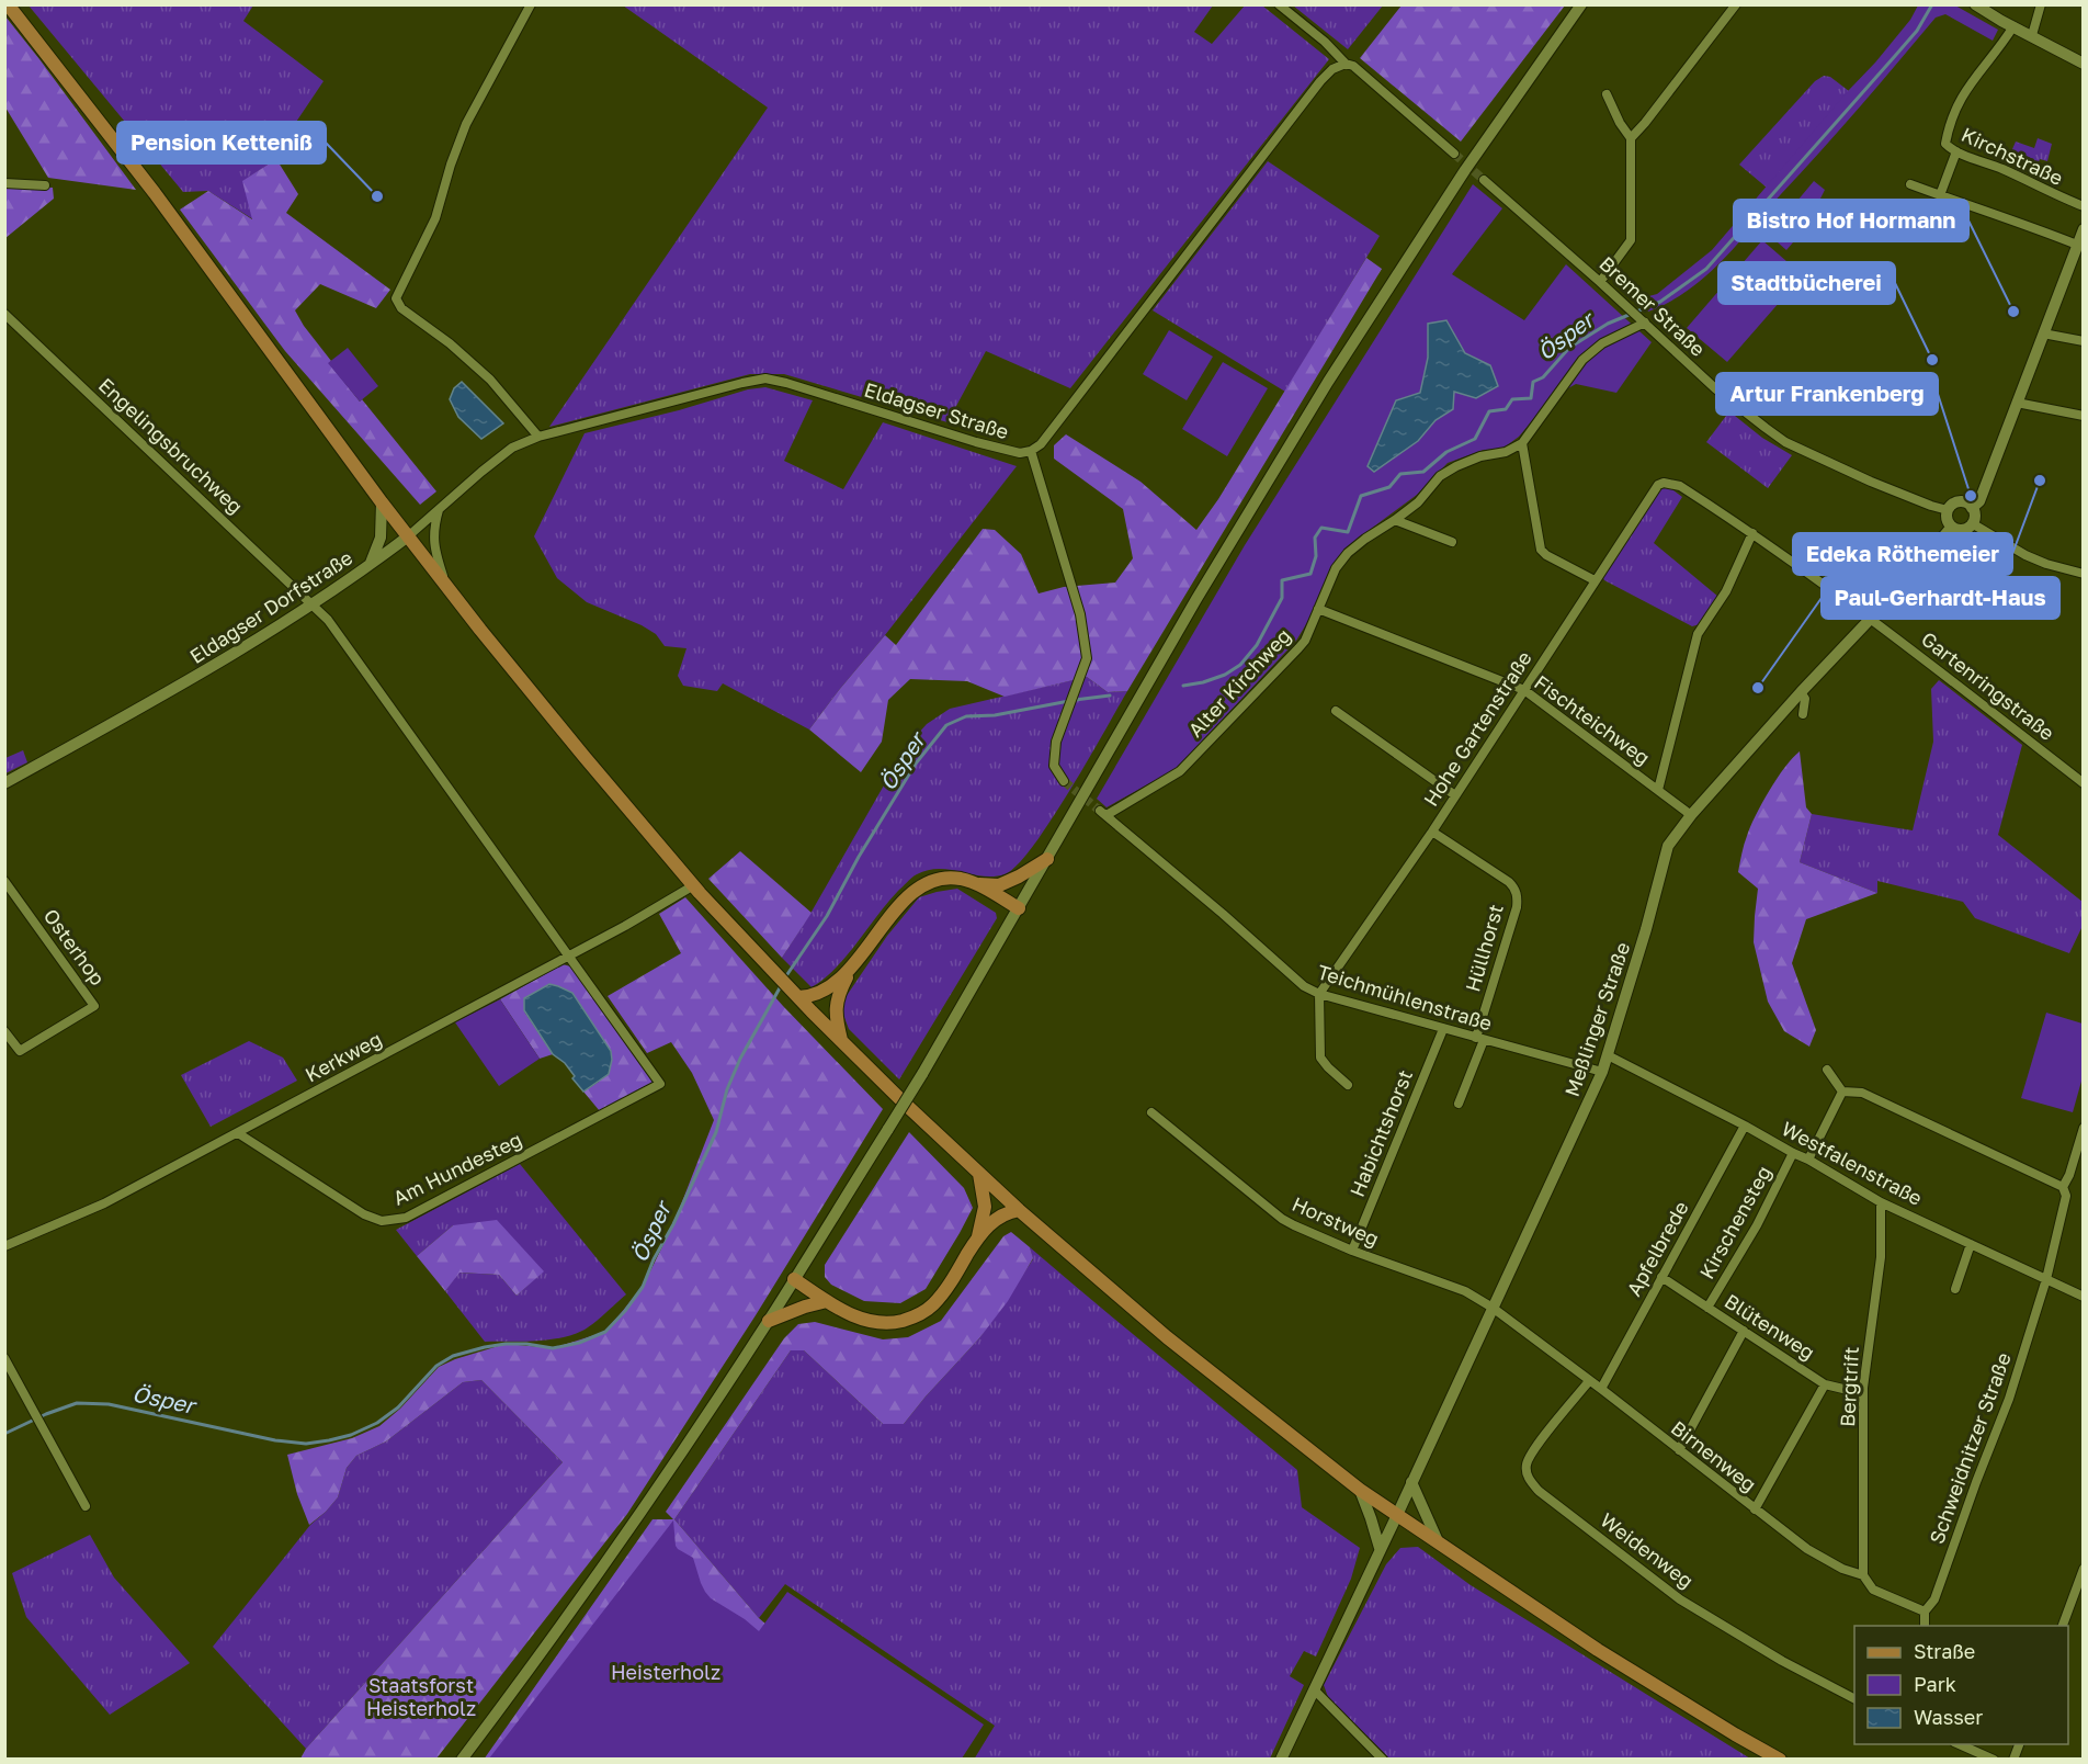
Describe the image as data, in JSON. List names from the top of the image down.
{
  "streets": {
    "main road": ["Eldagser Dorfstraße", "Meßlinger Straße"],
    "street": [
      "Kirchstraße",
      "Bremer Straße",
      "Eldagser Straße",
      "Engelingsbruchweg",
      "Alter Kirchweg",
      "Gartenringstraße",
      "Fischteichweg",
      "Hohe Gartenstraße",
      "Osterhop",
      "Hüllhorst",
      "Teichmühlenstraße",
      "Kerkweg",
      "Habichtshorst",
      "Westfalenstraße",
      "Am Hundesteg",
      "Horstweg",
      "Kirschensteg",
      "Apfelbrede",
      "Blütenweg",
      "Bergtrift",
      "Schweidnitzer Straße",
      "Birnenweg",
      "Weidenweg"
    ]
  },
  "crossings": [
    ["Bremer Straße", "Meßlinger Straße"],
    ["Eldagser Straße", "Eldagser Dorfstraße"],
    ["Engelingsbruchweg", "Eldagser Dorfstraße"],
    ["Engelingsbruchweg", "Kerkweg"],
    ["Engelingsbruchweg", "Am Hundesteg"],
    ["Alter Kirchweg", "Fischteichweg"],
    ["Alter Kirchweg", "Teichmühlenstraße"],
    ["Gartenringstraße", "Hohe Gartenstraße"],
    ["Gartenringstraße", "Meßlinger Straße"],
    ["Fischteichweg", "Hohe Gartenstraße"],
    ["Fischteichweg", "Meßlinger Straße"],
    ["Hohe Gartenstraße", "Hüllhorst"],
    ["Hohe Gartenstraße", "Teichmühlenstraße"],
    ["Hüllhorst", "Teichmühlenstraße"],
    ["Teichmühlenstraße", "Meßlinger Straße"],
    ["Teichmühlenstraße", "Habichtshorst"],
    ["Meßlinger Straße", "Westfalenstraße"],
    ["Meßlinger Straße", "Horstweg"],
    ["Meßlinger Straße", "Birnenweg"],
    ["Kerkweg", "Am Hundesteg"],
    ["Habichtshorst", "Horstweg"],
    ["Westfalenstraße", "Kirschensteg"],
    ["Westfalenstraße", "Apfelbrede"],
    ["Westfalenstraße", "Bergtrift"],
    ["Westfalenstraße", "Schweidnitzer Straße"],
    ["Horstweg", "Birnenweg"],
    ["Kirschensteg", "Blütenweg"],
    ["Apfelbrede", "Blütenweg"],
    ["Apfelbrede", "Birnenweg"],
    ["Blütenweg", "Bergtrift"],
    ["Bergtrift", "Birnenweg"],
    ["Schweidnitzer Straße", "Birnenweg"],
    ["Birnenweg", "Weidenweg"]
  ],
  "water": ["Ösper"],
  "parks": ["Heisterholz", "Staatsforst Heisterholz"],
  "places": [
    "Pension Ketteniß",
    "Bistro Hof Hormann",
    "Stadtbücherei",
    "Edeka Röthemeier",
    "Artur Frankenberg",
    "Paul-Gerhardt-Haus"
  ],
  "legend": ["Straße", "Park", "Wasser"]
}
